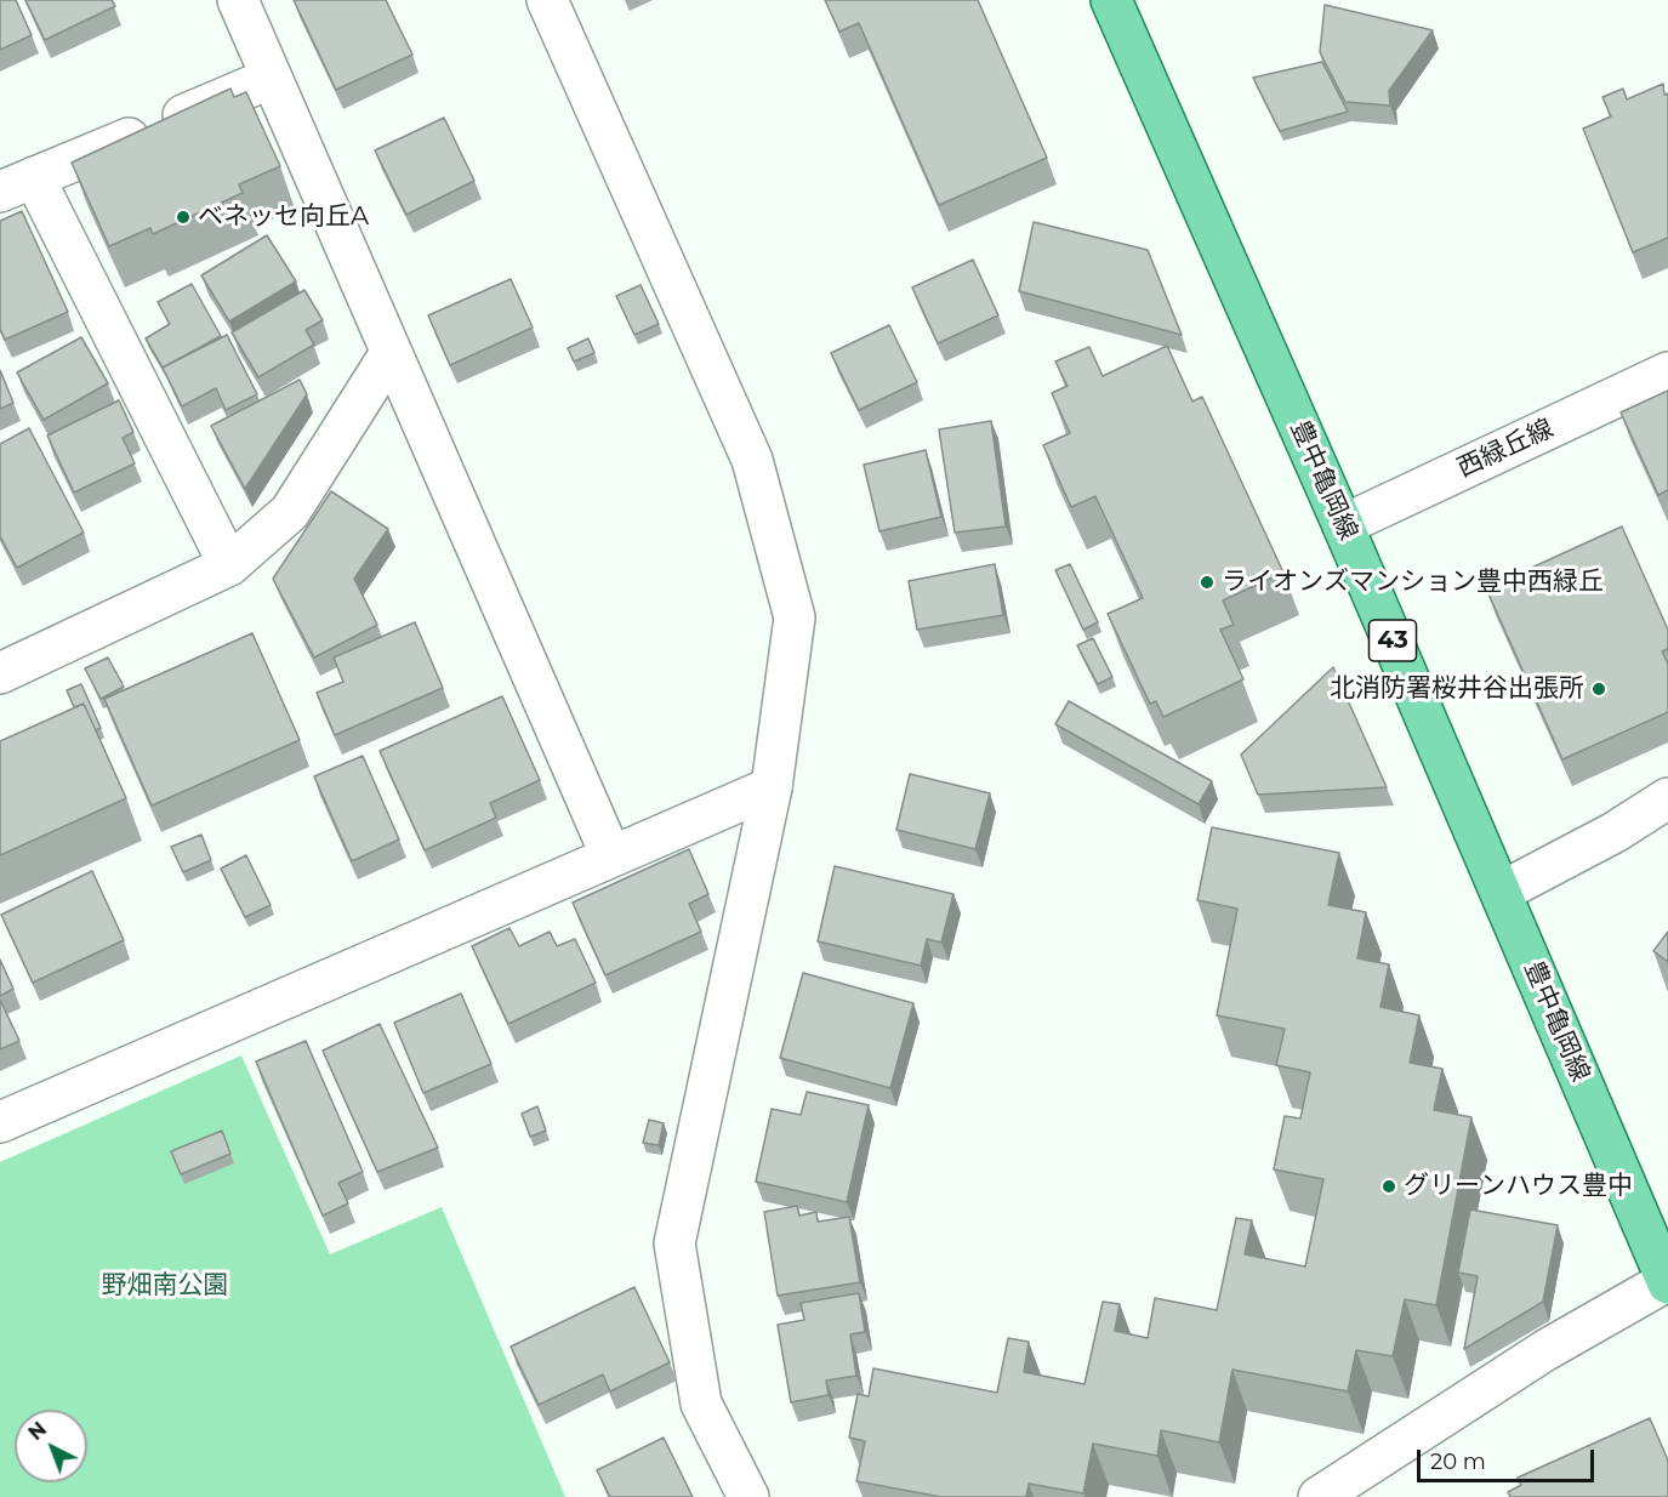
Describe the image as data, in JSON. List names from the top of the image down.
{
  "streets": {
    "main road": ["豊中亀岡線", "43"],
    "street": ["西緑丘線"]
  },
  "crossings": [
    ["西緑丘線", "豊中亀岡線"]
  ],
  "parks": ["野畑南公園"],
  "places": [
    "ベネッセ向丘A",
    "ライオンズマンション豊中西緑丘",
    "北消防署桜井谷出張所",
    "グリーンハウス豊中"
  ],
  "scale_bar": "20 m",
  "north": "top left"
}
